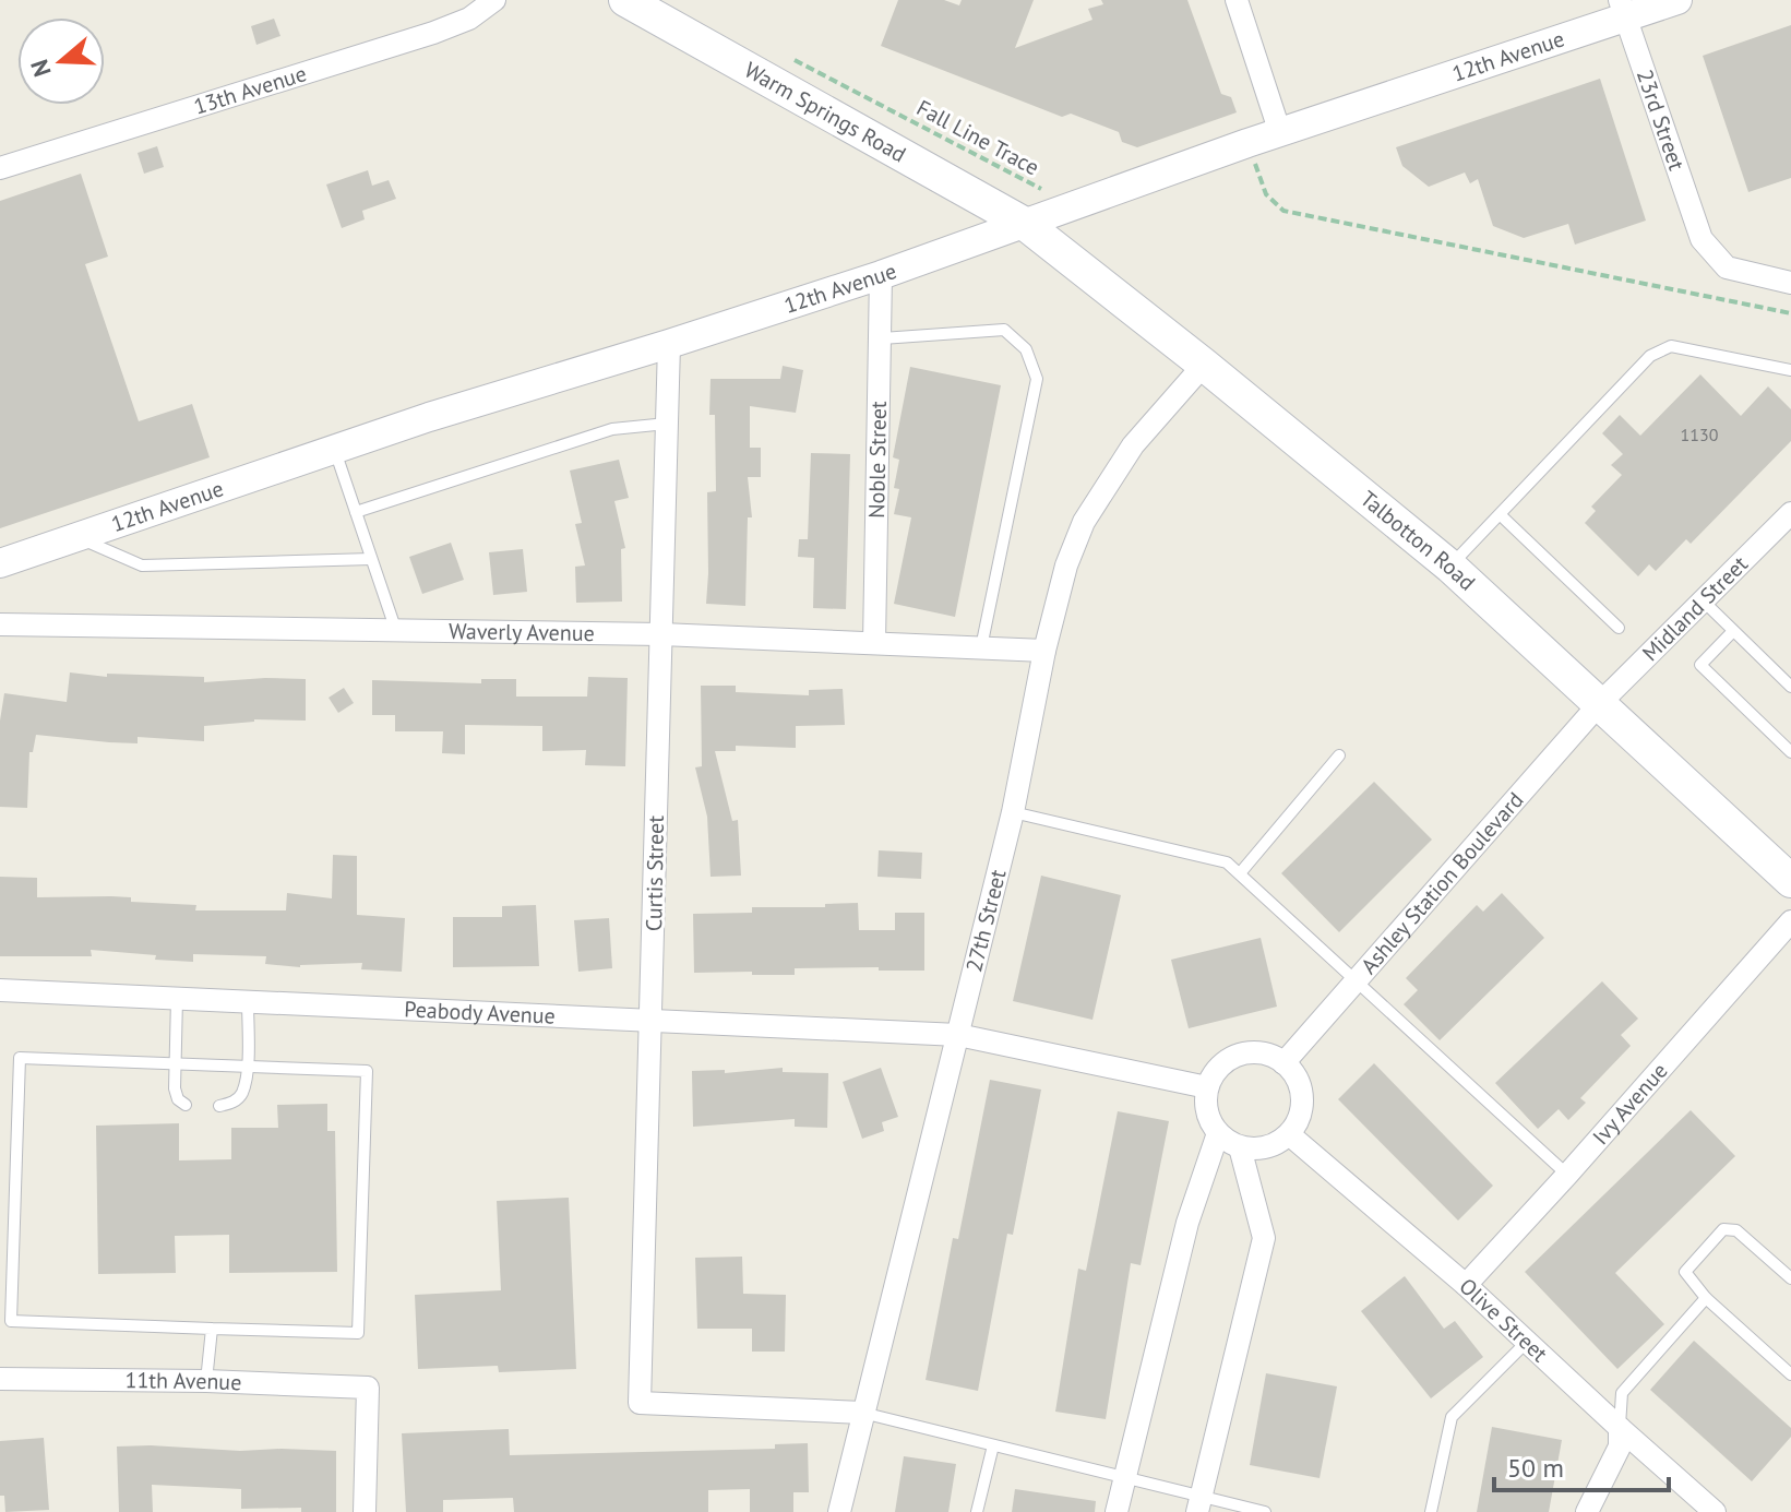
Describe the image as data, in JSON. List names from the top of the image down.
{
  "streets": {
    "main road": ["Warm Springs Road", "Talbotton Road"],
    "street": [
      "12th Avenue",
      "13th Avenue",
      "23rd Street",
      "Noble Street",
      "Midland Street",
      "Waverly Avenue",
      "Curtis Street",
      "Ashley Station Boulevard",
      "27th Street",
      "Peabody Avenue",
      "Ivy Avenue",
      "Olive Street",
      "11th Avenue"
    ],
    "path": ["Fall Line Trace"]
  },
  "crossings": [
    ["12th Avenue", "Warm Springs Road"],
    ["12th Avenue", "23rd Street"],
    ["12th Avenue", "Noble Street"],
    ["12th Avenue", "Talbotton Road"],
    ["12th Avenue", "Curtis Street"],
    ["Warm Springs Road", "Talbotton Road"],
    ["Noble Street", "Waverly Avenue"],
    ["Talbotton Road", "Midland Street"],
    ["Talbotton Road", "Ashley Station Boulevard"],
    ["Talbotton Road", "27th Street"],
    ["Midland Street", "Ashley Station Boulevard"],
    ["Waverly Avenue", "Curtis Street"],
    ["Waverly Avenue", "27th Street"],
    ["Curtis Street", "27th Street"],
    ["Curtis Street", "Peabody Avenue"],
    ["Ashley Station Boulevard", "Olive Street"],
    ["27th Street", "Peabody Avenue"],
    ["Ivy Avenue", "Olive Street"]
  ],
  "house_numbers": ["1130"],
  "scale_bar": "50 m",
  "north": "left"
}
